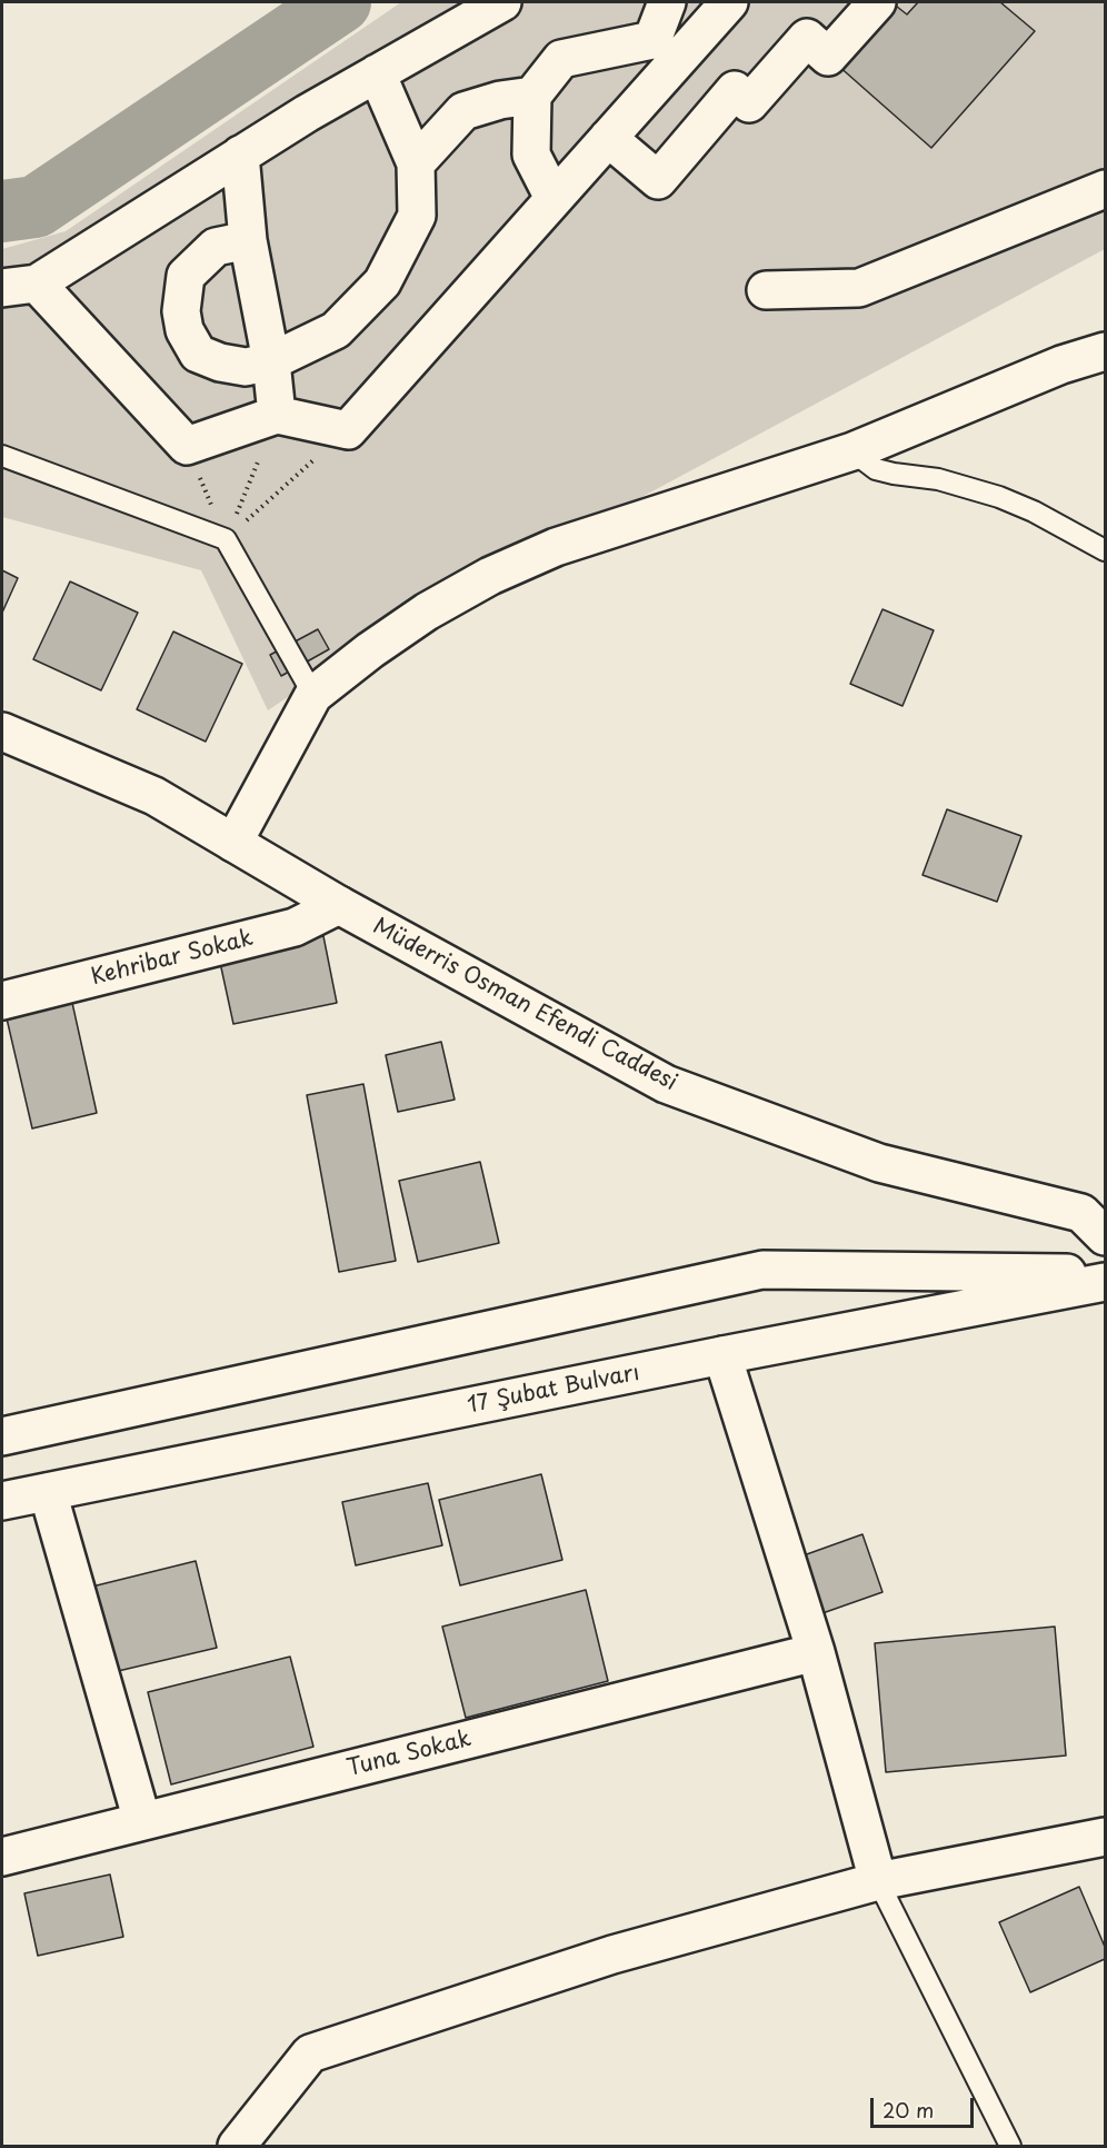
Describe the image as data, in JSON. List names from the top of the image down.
{
  "streets": {
    "main road": [
      "Kehribar Sokak",
      "Müderris Osman Efendi Caddesi",
      "17 Şubat Bulvarı",
      "Tuna Sokak"
    ]
  },
  "crossings": [
    ["Kehribar Sokak", "Müderris Osman Efendi Caddesi"]
  ],
  "scale_bar": "20 m"
}
